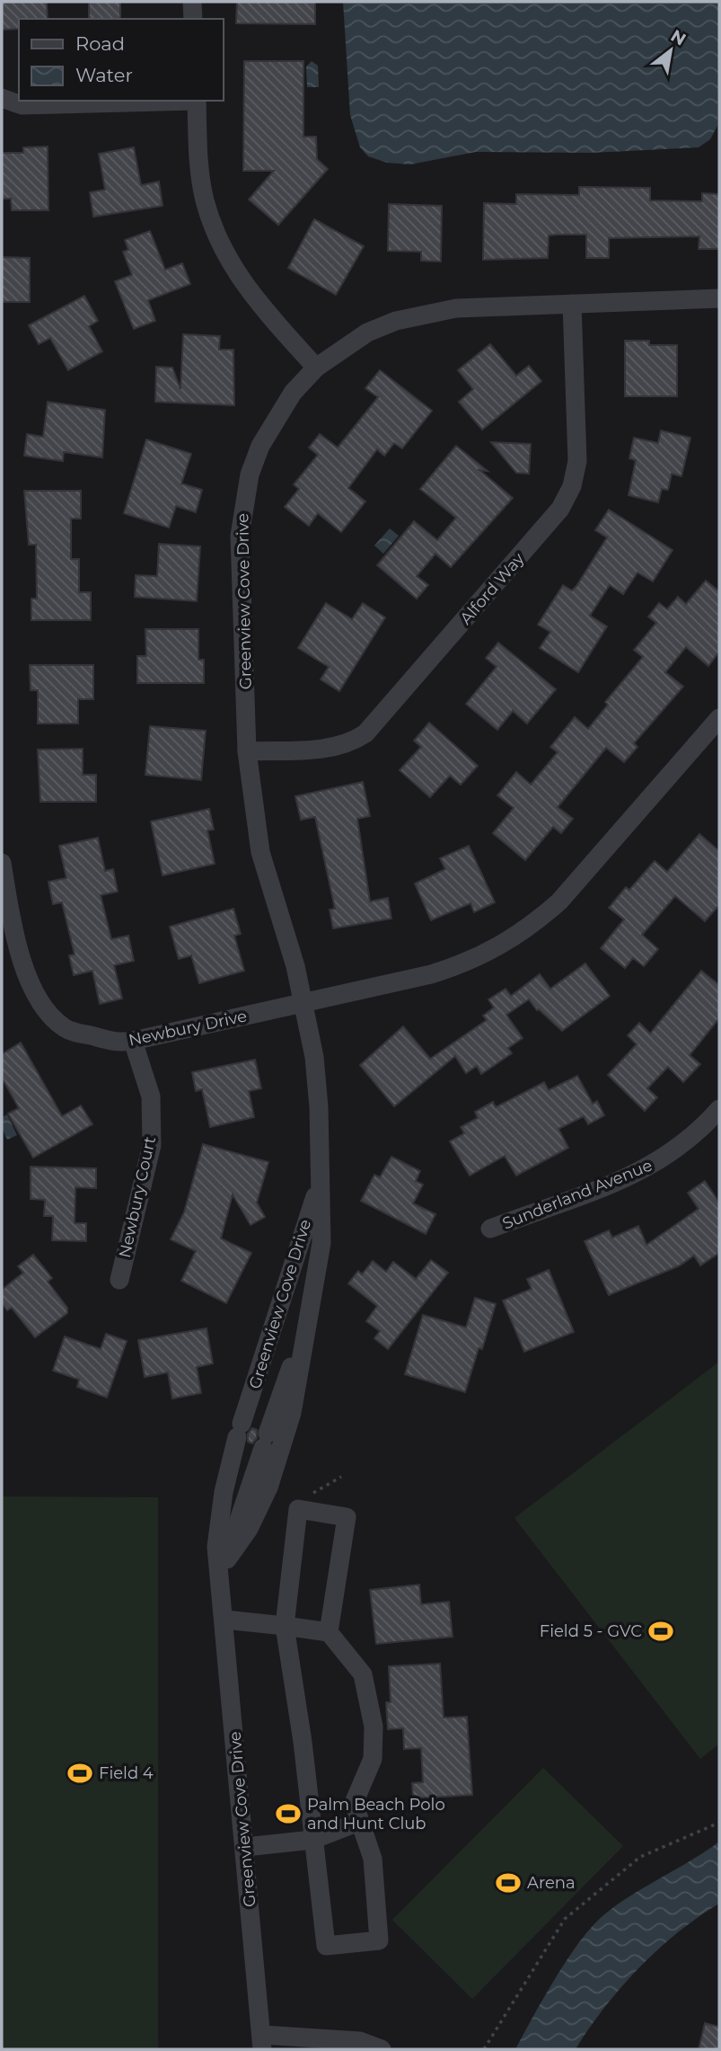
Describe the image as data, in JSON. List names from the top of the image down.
{
  "streets": {
    "street": [
      "Alford Way",
      "Greenview Cove Drive",
      "Newbury Drive",
      "Sunderland Avenue",
      "Newbury Court"
    ]
  },
  "crossings": [
    ["Alford Way", "Greenview Cove Drive"],
    ["Greenview Cove Drive", "Newbury Drive"],
    ["Newbury Drive", "Newbury Court"]
  ],
  "places": {
    "sports": [
      "Field 5 - GVC",
      "Field 4",
      "Palm Beach Polo and Hunt Club",
      "Arena"
    ]
  },
  "legend": ["Road", "Water"],
  "north": "top right"
}
